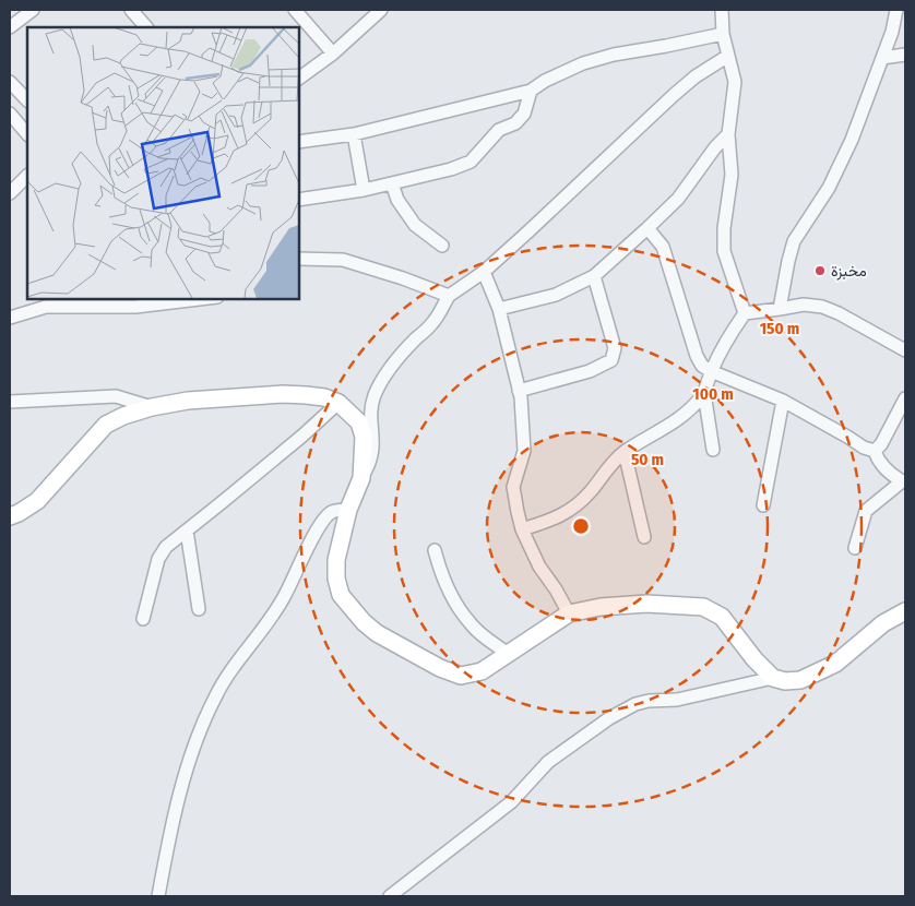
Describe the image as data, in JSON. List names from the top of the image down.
{
  "places": ["مخبزة"],
  "rings": ["150 m", "100 m", "50 m"]
}
